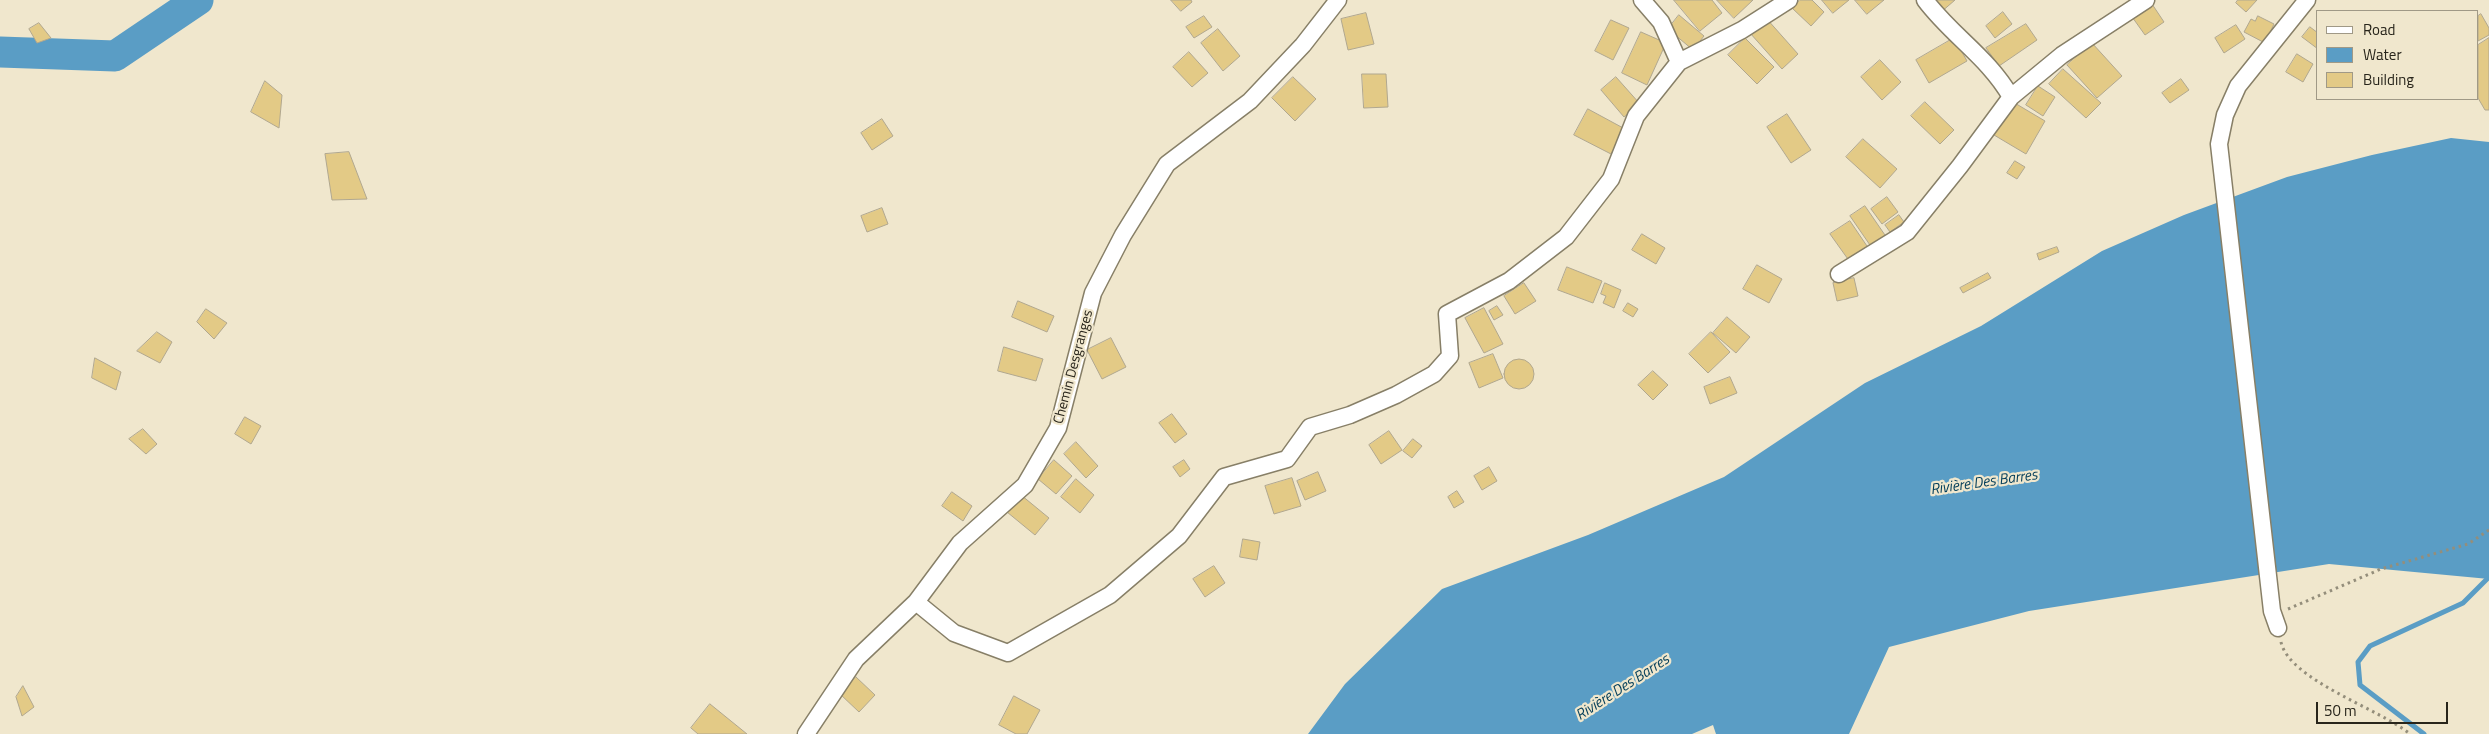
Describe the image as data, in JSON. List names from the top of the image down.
{
  "streets": {
    "street": ["Chemin Desgranges"]
  },
  "water": ["Rivière Des Barres"],
  "legend": ["Road", "Water", "Building"],
  "scale_bar": "50 m"
}
